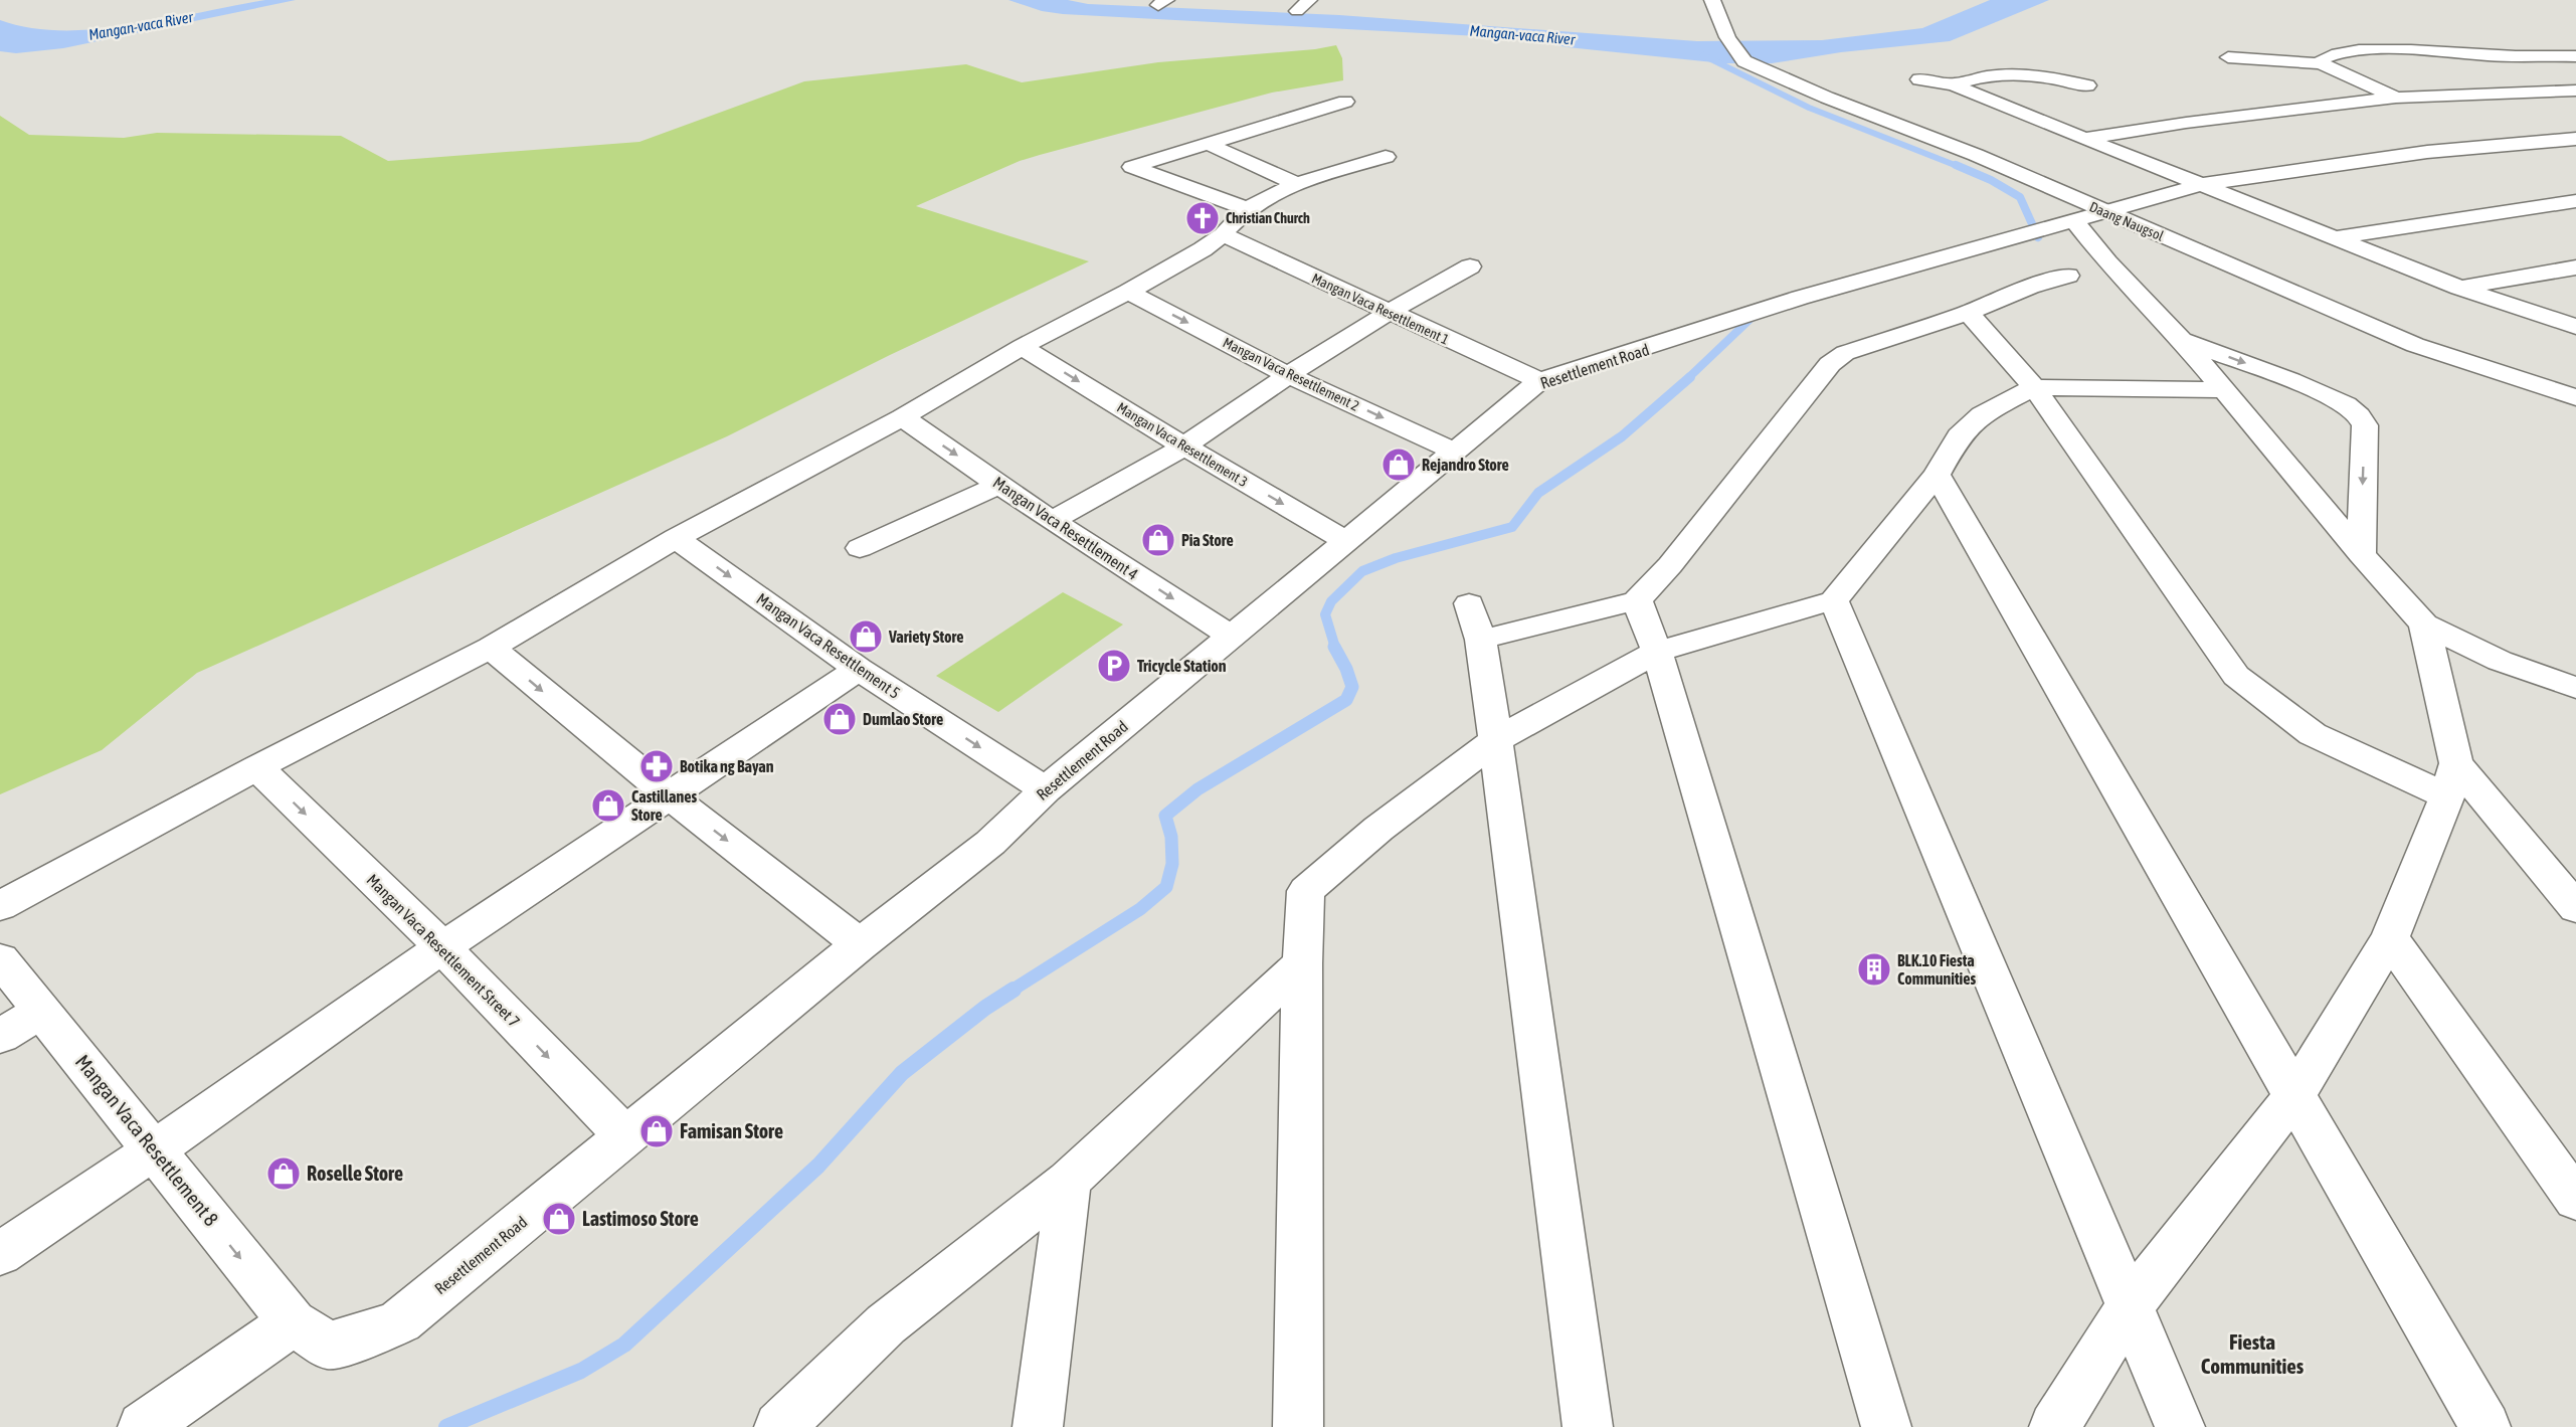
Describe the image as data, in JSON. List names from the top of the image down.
{
  "streets": {
    "street": [
      "Daang Naugsol",
      "Mangan Vaca Resettlement 1",
      "Resettlement Road",
      "Mangan Vaca Resettlement 2",
      "Mangan Vaca Resettlement 3",
      "Mangan Vaca Resettlement 4",
      "Mangan Vaca Resettlement 5",
      "Mangan Vaca Resettlement Street 7",
      "Mangan Vaca Resettlement 8"
    ]
  },
  "crossings": [
    ["Daang Naugsol", "Resettlement Road"],
    ["Mangan Vaca Resettlement 1", "Resettlement Road"],
    ["Resettlement Road", "Mangan Vaca Resettlement 2"],
    ["Resettlement Road", "Mangan Vaca Resettlement 3"],
    ["Resettlement Road", "Mangan Vaca Resettlement 4"],
    ["Resettlement Road", "Mangan Vaca Resettlement 5"],
    ["Resettlement Road", "Mangan Vaca Resettlement Street 7"],
    ["Resettlement Road", "Mangan Vaca Resettlement 8"]
  ],
  "one_way": [
    "Mangan Vaca Resettlement 2",
    "Mangan Vaca Resettlement 3",
    "Mangan Vaca Resettlement 4",
    "Mangan Vaca Resettlement 8"
  ],
  "districts": ["Fiesta Communities"],
  "water": ["Mangan-vaca River"],
  "places": {
    "church": ["Christian Church"],
    "shop": [
      "Rejandro Store",
      "Pia Store",
      "Variety Store",
      "Dumlao Store",
      "Castillanes Store",
      "Famisan Store",
      "Roselle Store",
      "Lastimoso Store"
    ],
    "parking": ["Tricycle Station"],
    "pharmacy": ["Botika ng Bayan"],
    "building": ["BLK.10 Fiesta Communities"]
  }
}
